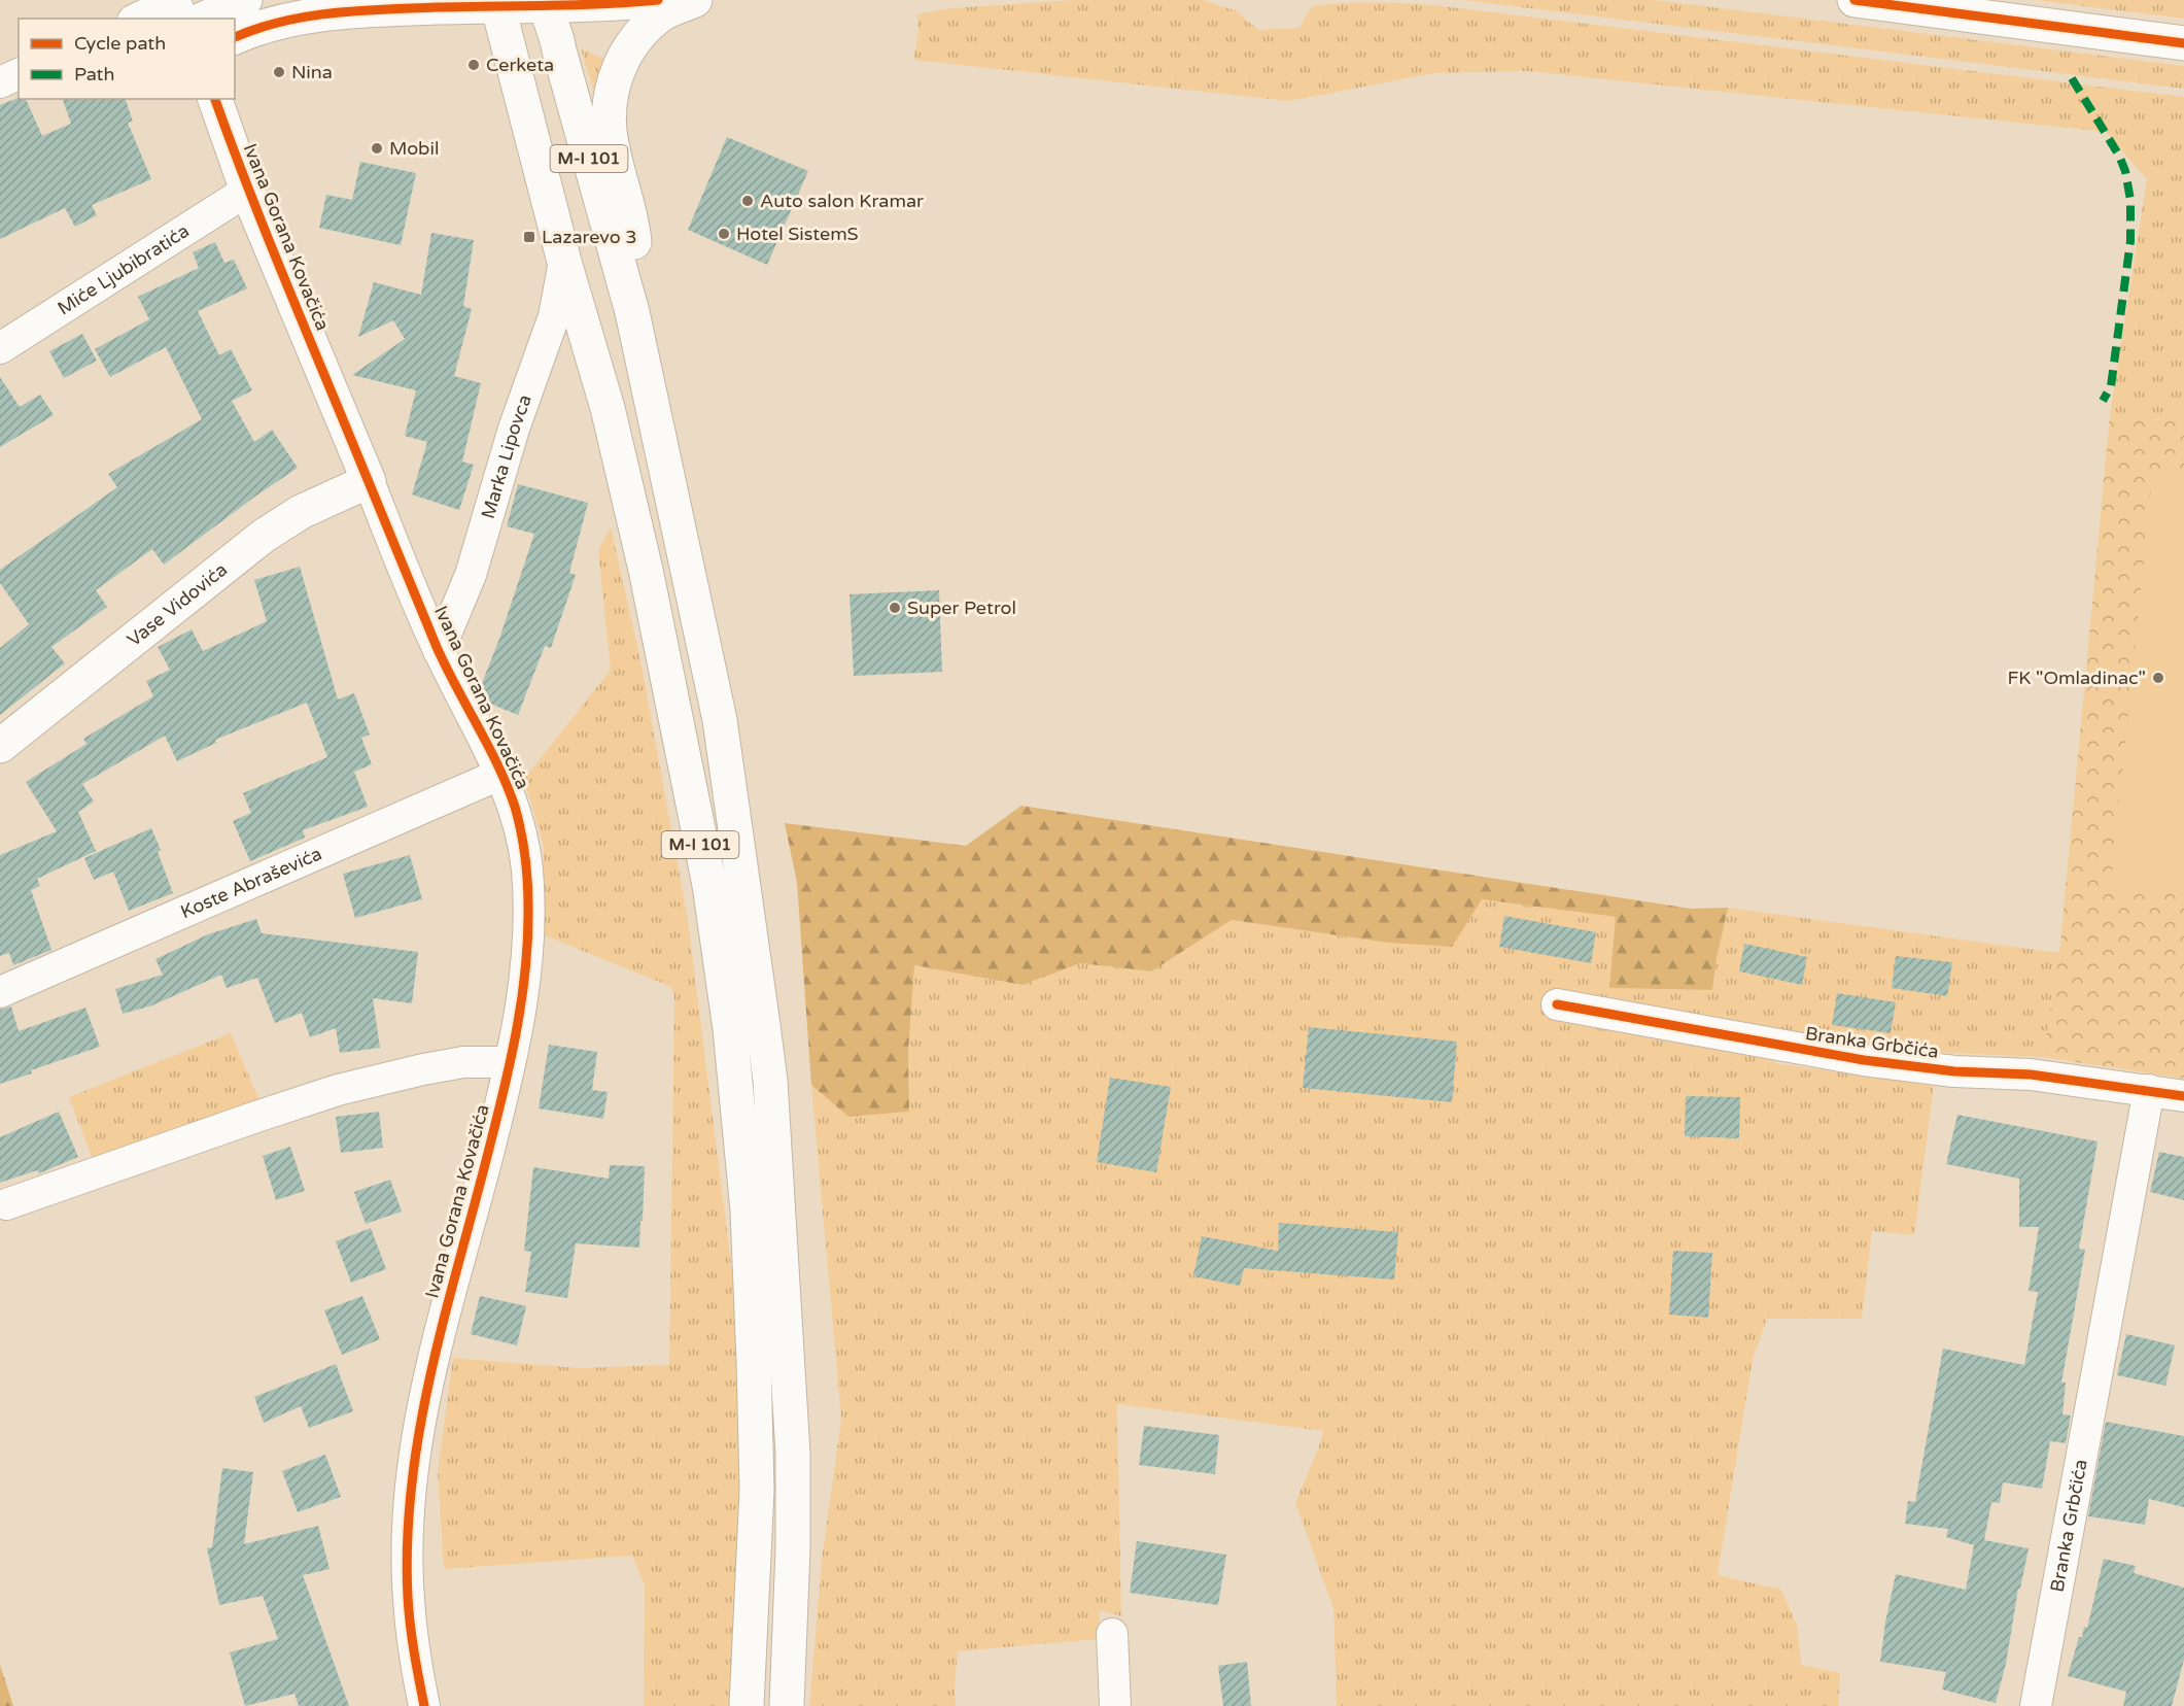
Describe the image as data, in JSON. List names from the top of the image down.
{
  "streets": {
    "main road": ["M-I 101", "Ivana Gorana Kovačića", "Vase Vidovića"],
    "street": [
      "Miće Ljubibratića",
      "Marka Lipovca",
      "Koste Abraševića",
      "Branka Grbčića"
    ]
  },
  "crossings": [
    ["M-I 101", "Marka Lipovca"],
    ["Ivana Gorana Kovačića", "Miće Ljubibratića"],
    ["Ivana Gorana Kovačića", "Marka Lipovca"],
    ["Ivana Gorana Kovačića", "Vase Vidovića"],
    ["Ivana Gorana Kovačića", "Koste Abraševića"]
  ],
  "places": {
    "other": [
      "Cerketa",
      "Nina",
      "Mobil",
      "Auto salon Kramar",
      "Hotel SistemS",
      "Super Petrol",
      "FK \"Omladinac\""
    ],
    "transit": ["Lazarevo 3"]
  },
  "legend": ["Cycle path", "Path"]
}
